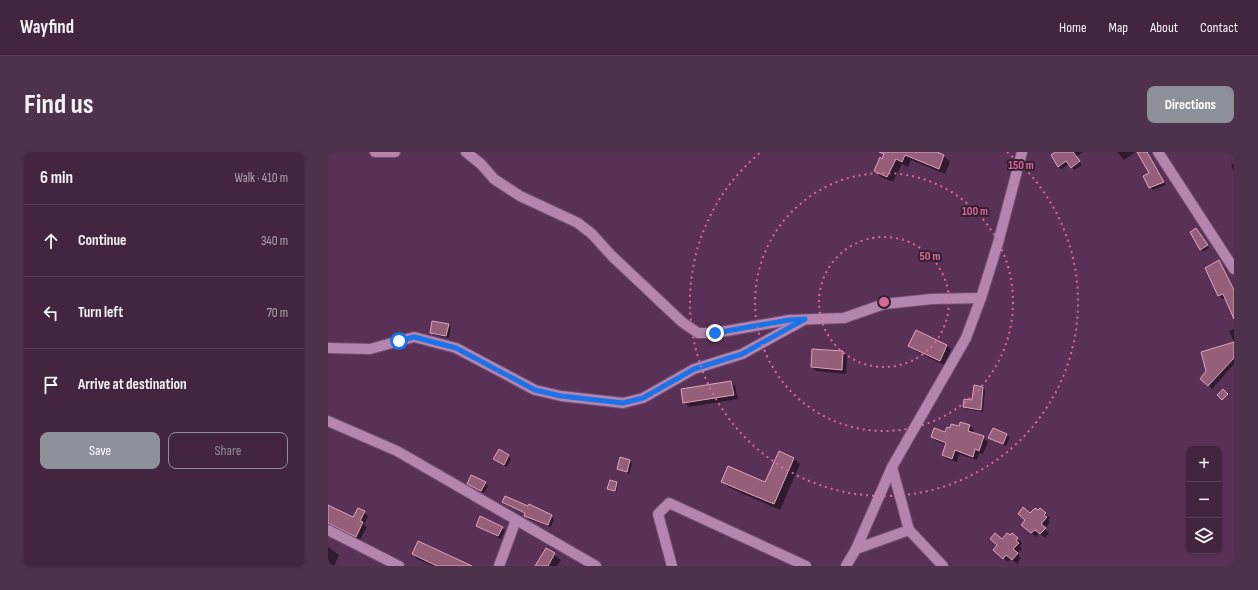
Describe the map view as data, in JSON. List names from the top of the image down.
{
  "page": {
    "header": "Wayfind",
    "nav": [
      "Home",
      "Map",
      "About",
      "Contact"
    ],
    "buttons": [
      "Directions",
      ["Save", "Share"]
    ],
    "title": "Find us",
    "heading": ["6 min", "Walk · 410 m"],
    "list": [
      ["Continue", "340 m"],
      ["Turn left", "70 m"],
      "Arrive at destination"
    ],
    "map_buttons": ["+", "−"]
  },
  "rings": ["150 m", "100 m", "50 m"]
}
